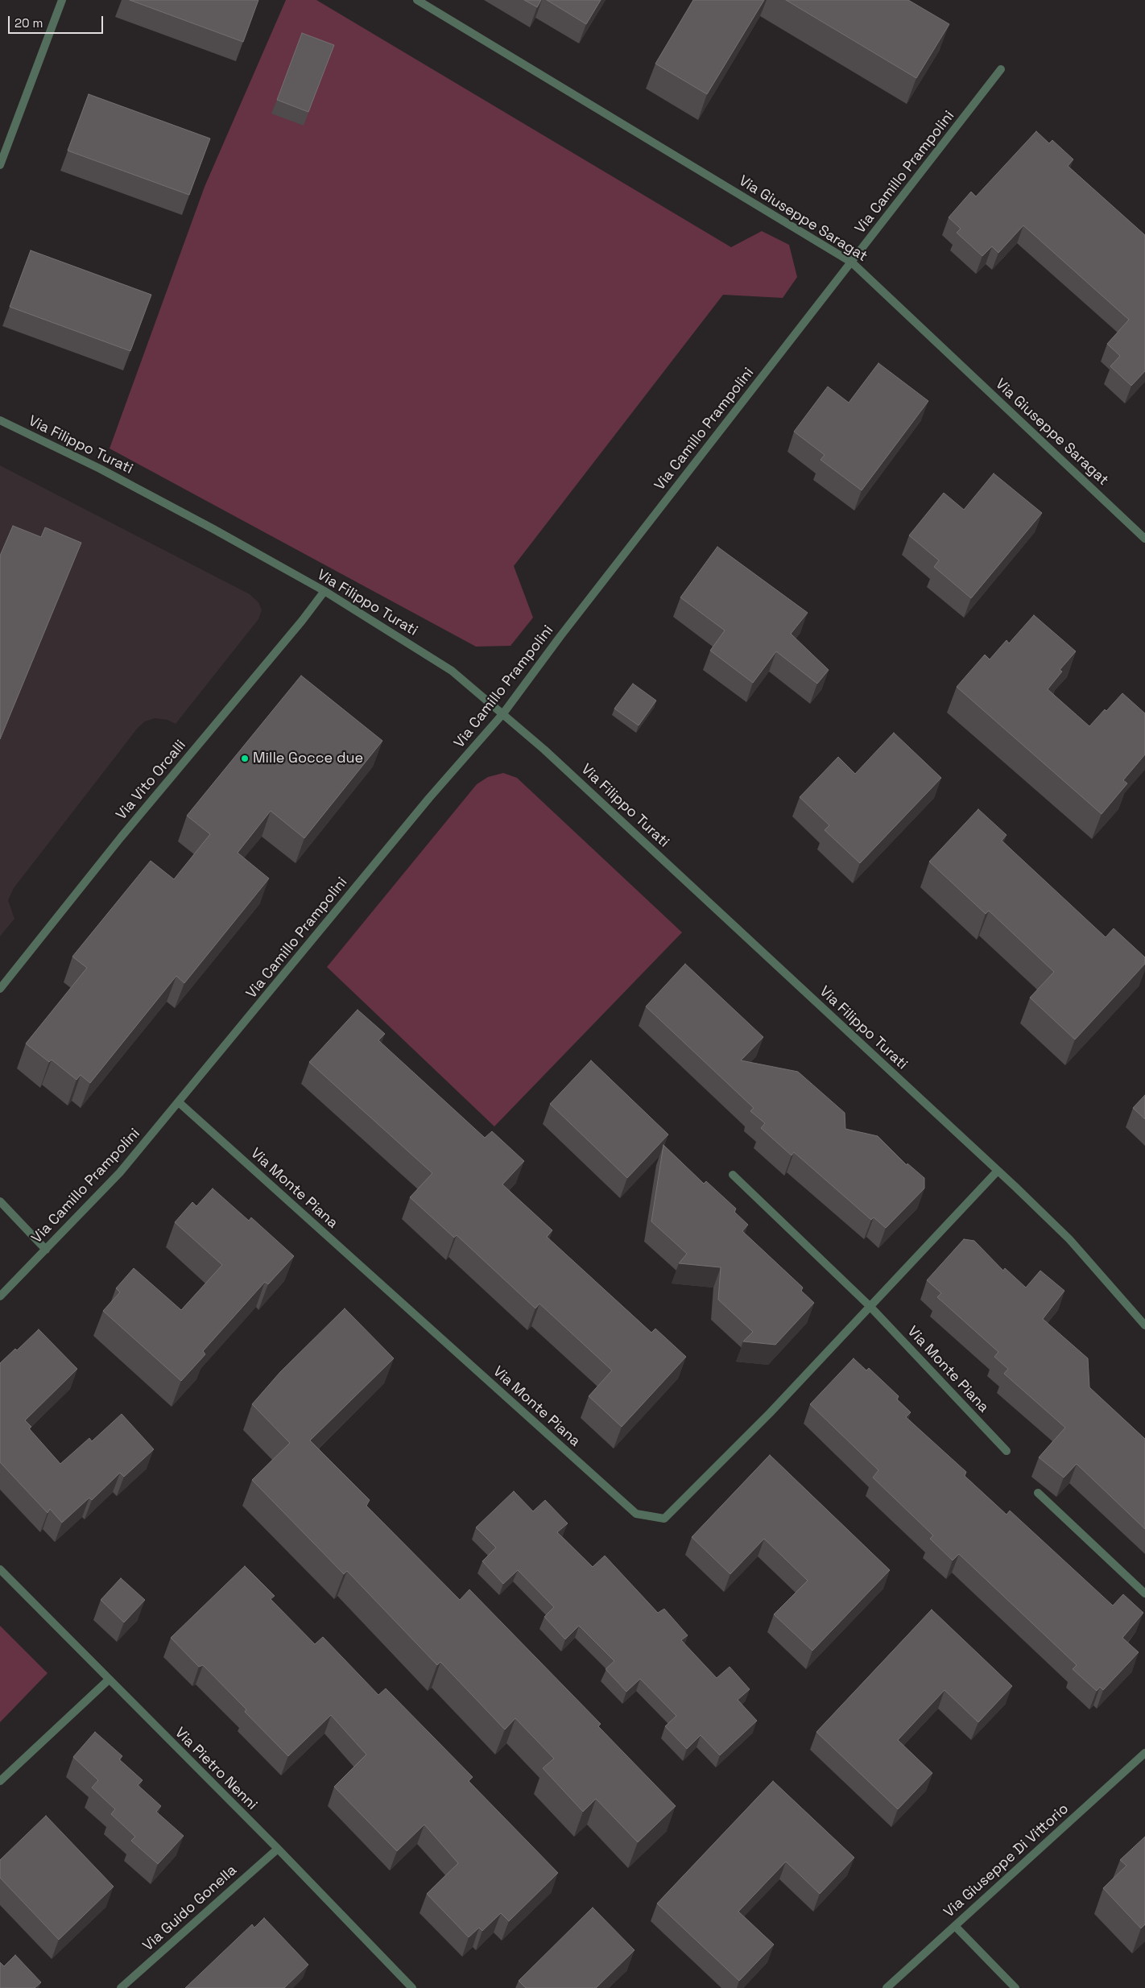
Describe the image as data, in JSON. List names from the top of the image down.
{
  "streets": {
    "street": [
      "Via Camillo Prampolini",
      "Via Giuseppe Saragat",
      "Via Filippo Turati",
      "Via Vito Orcalli",
      "Via Monte Piana",
      "Via Pietro Nenni",
      "Via Giuseppe Di Vittorio",
      "Via Guido Gonella"
    ]
  },
  "crossings": [
    ["Via Camillo Prampolini", "Via Giuseppe Saragat"],
    ["Via Camillo Prampolini", "Via Filippo Turati"],
    ["Via Camillo Prampolini", "Via Monte Piana"],
    ["Via Filippo Turati", "Via Vito Orcalli"],
    ["Via Filippo Turati", "Via Monte Piana"],
    ["Via Pietro Nenni", "Via Guido Gonella"]
  ],
  "places": ["Mille Gocce due"],
  "scale_bar": "20 m"
}
